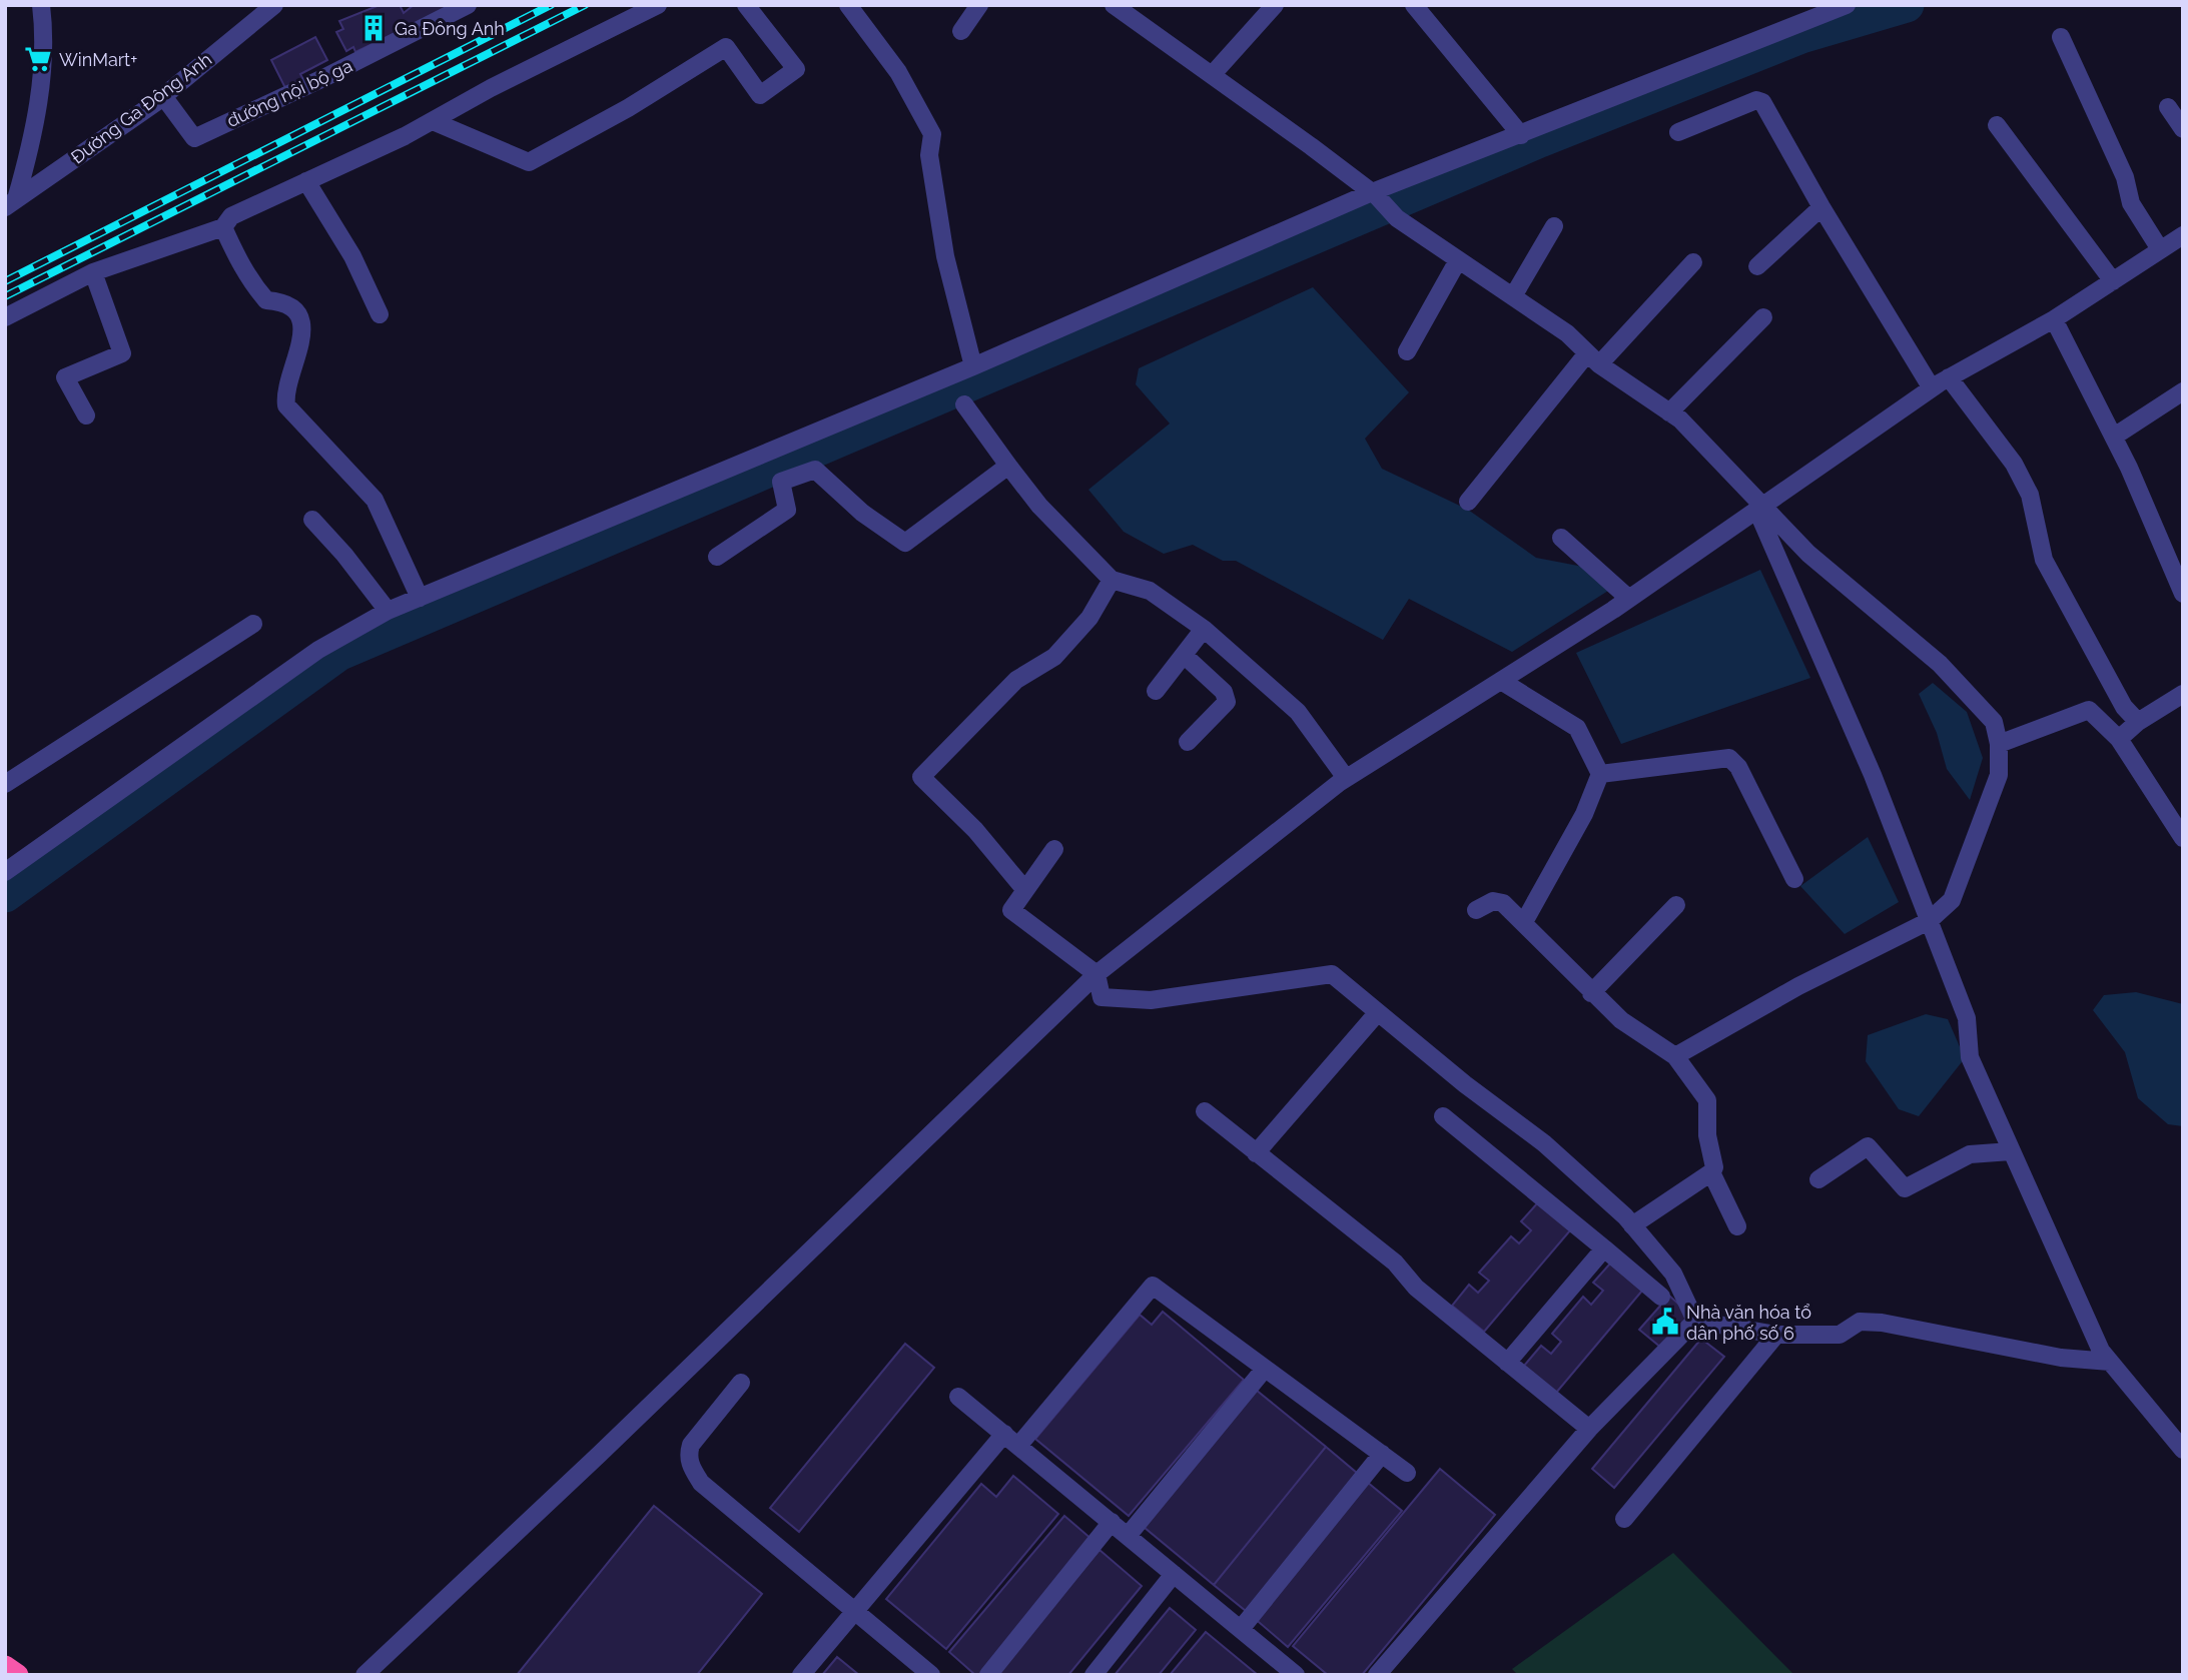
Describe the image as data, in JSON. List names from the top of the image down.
{
  "streets": {
    "street": ["đường nội bộ ga", "Đường Ga Đông Anh"]
  },
  "crossings": [
    ["đường nội bộ ga", "Đường Ga Đông Anh"]
  ],
  "places": {
    "building": ["Ga Đông Anh"],
    "supermarket": ["WinMart+"],
    "public building": ["Nhà văn hóa tổ dân phố số 6"]
  }
}
